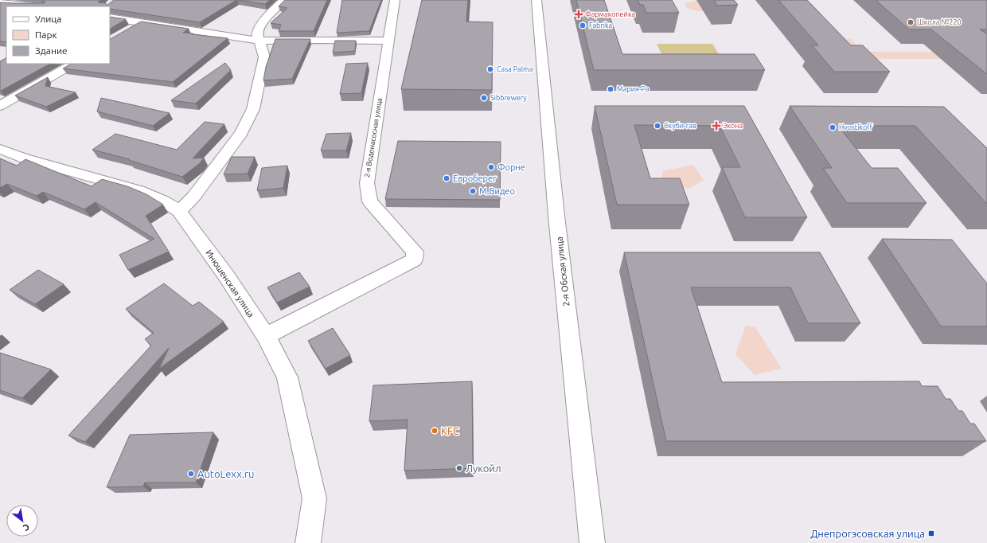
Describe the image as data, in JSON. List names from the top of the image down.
{
  "streets": {
    "street": ["2-я Водонасосная улица", "2-я Обская улица", "Инюшенская улица"]
  },
  "crossings": [
    ["2-я Водонасосная улица", "Инюшенская улица"]
  ],
  "places": {
    "health": ["Фармакопейка", "Экона"],
    "other": [
      "Школа №220",
      "Fabrika",
      "Casa Palma",
      "Мария-Ра",
      "Sibbrewery",
      "Скуби-гав",
      "Hvostikoff",
      "Форне",
      "Евроберег",
      "М.Видео",
      "KFC",
      "Лукойл",
      "AutoLexx.ru"
    ],
    "transit": ["Днепрогэсовская улица"]
  },
  "legend": ["Улица", "Парк", "Здание"],
  "north": "bottom right"
}
